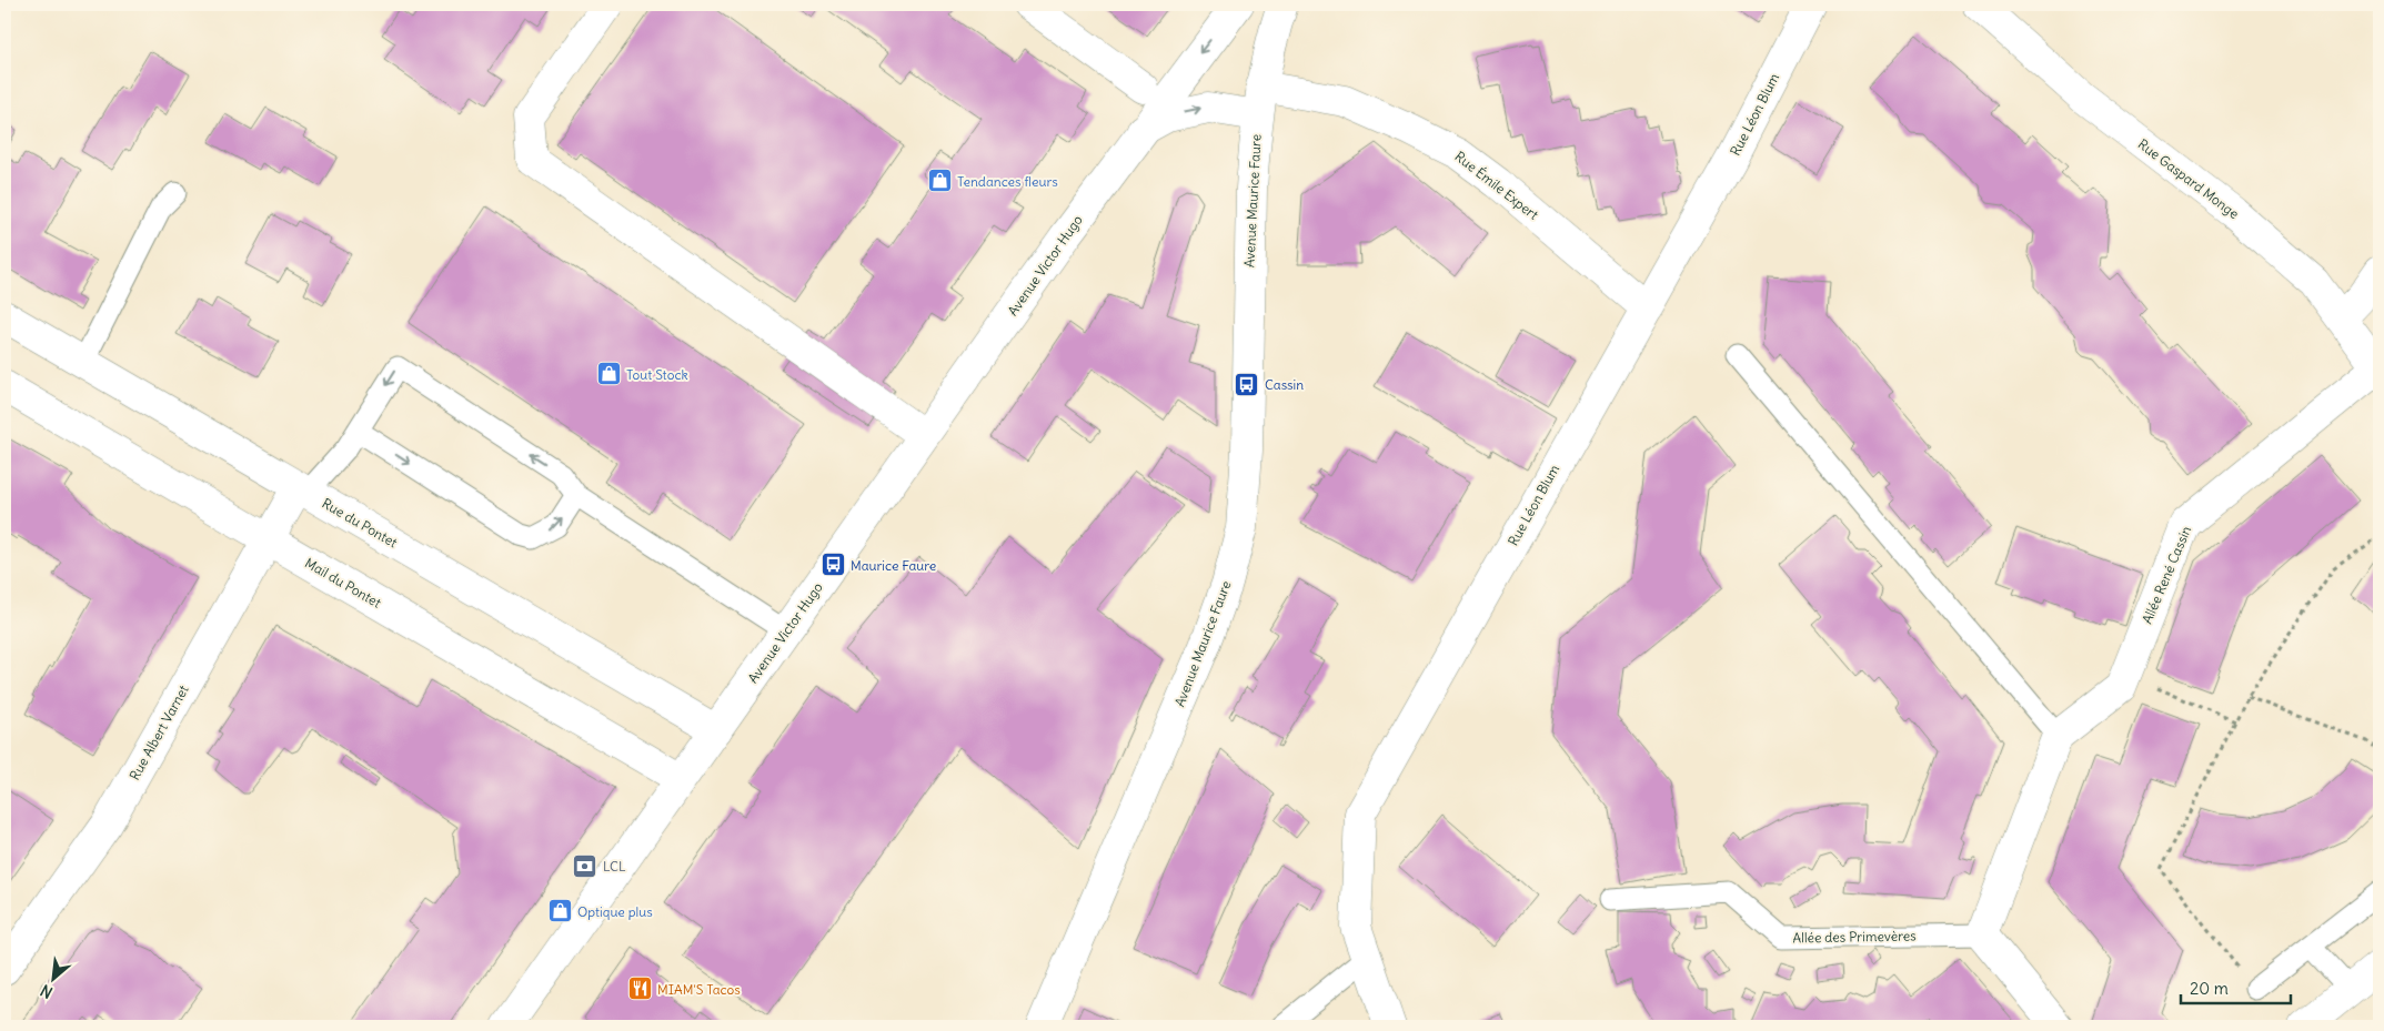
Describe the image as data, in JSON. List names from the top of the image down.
{
  "streets": {
    "street": [
      "Rue Léon Blum",
      "Rue Gaspard Monge",
      "Rue Émile Expert",
      "Avenue Maurice Faure",
      "Avenue Victor Hugo",
      "Rue du Pontet",
      "Allée René Cassin",
      "Mail du Pontet",
      "Rue Albert Varnet"
    ],
    "lane": ["Allée des Primevères"]
  },
  "crossings": [
    ["Rue Léon Blum", "Rue Émile Expert"],
    ["Rue Gaspard Monge", "Allée René Cassin"],
    ["Rue Émile Expert", "Avenue Maurice Faure"],
    ["Rue Émile Expert", "Avenue Victor Hugo"],
    ["Avenue Maurice Faure", "Avenue Victor Hugo"],
    ["Avenue Victor Hugo", "Rue du Pontet"],
    ["Avenue Victor Hugo", "Mail du Pontet"],
    ["Rue du Pontet", "Rue Albert Varnet"],
    ["Mail du Pontet", "Rue Albert Varnet"]
  ],
  "places": {
    "shop": ["Tendances fleurs", "Tout Stock", "Optique plus"],
    "bus stop": ["Cassin", "Maurice Faure"],
    "bank": ["LCL"],
    "restaurant": ["MIAM'S Tacos"]
  },
  "scale_bar": "20 m",
  "north": "bottom left"
}
